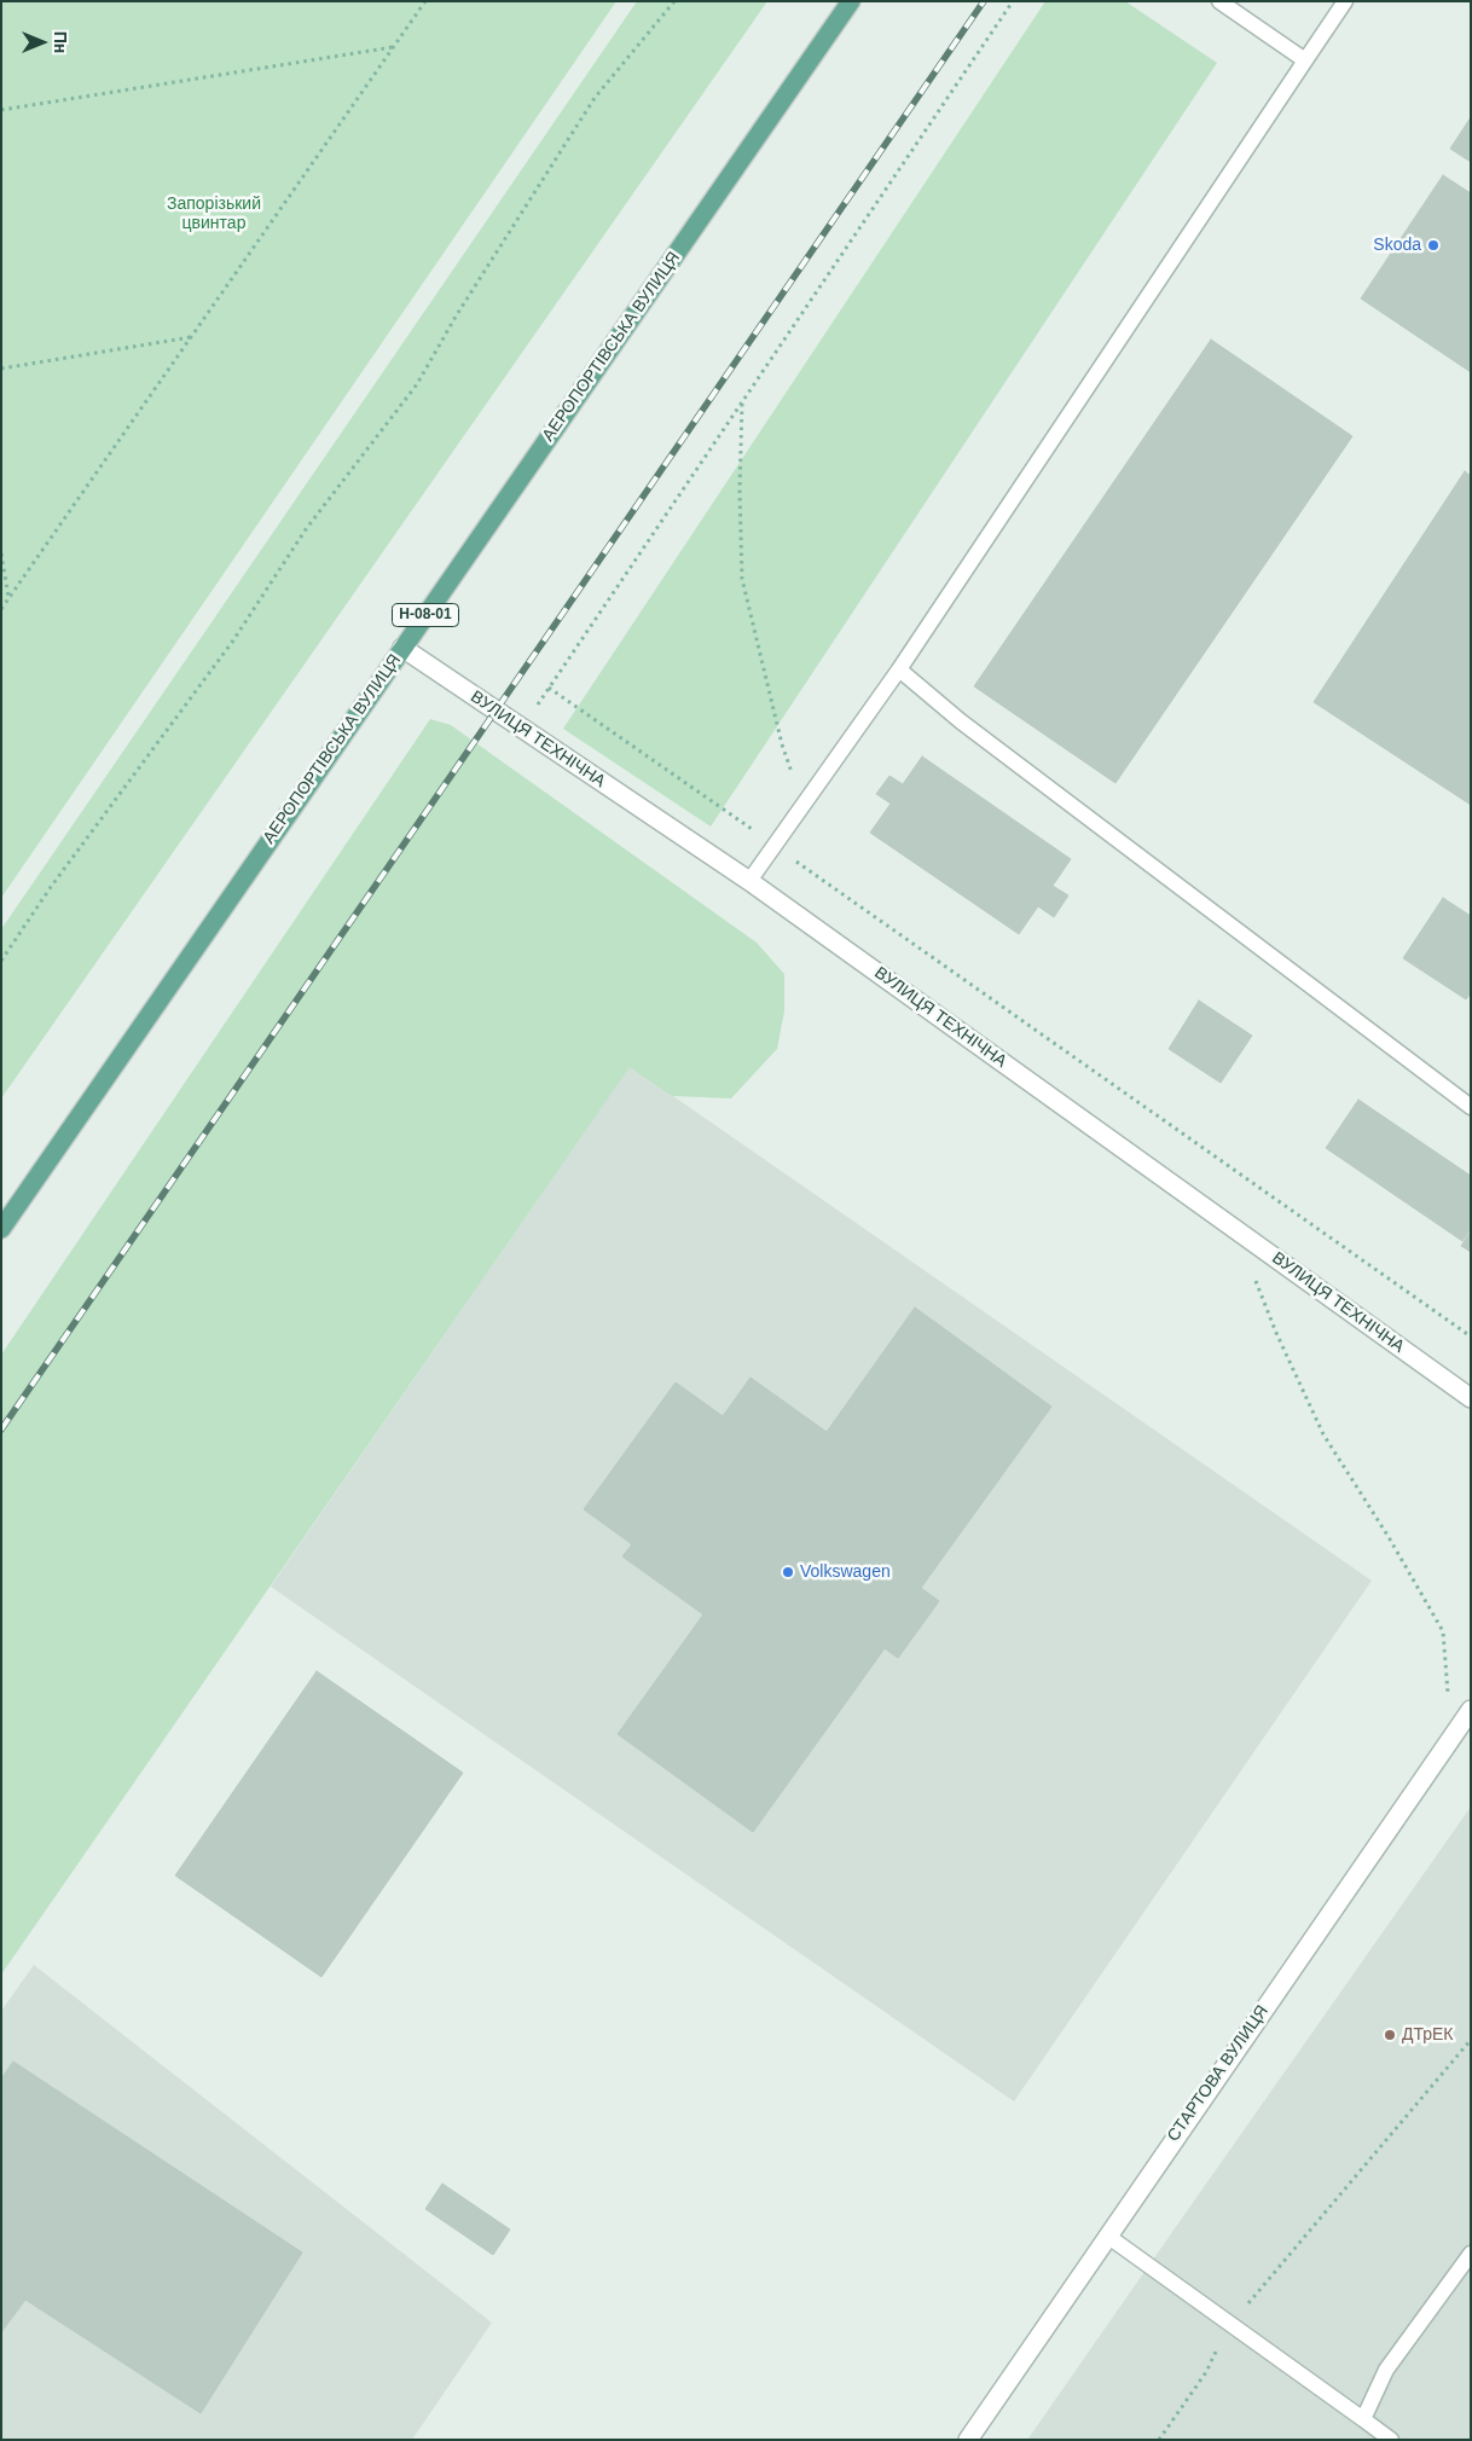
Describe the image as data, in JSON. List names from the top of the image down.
{
  "streets": {
    "main road": ["АЕРОПОРТІВСЬКА ВУЛИЦЯ", "Н-08-01"],
    "street": ["ВУЛИЦЯ ТЕХНІЧНА", "СТАРТОВА ВУЛИЦЯ"]
  },
  "crossings": [
    ["АЕРОПОРТІВСЬКА ВУЛИЦЯ", "ВУЛИЦЯ ТЕХНІЧНА"]
  ],
  "parks": ["Запорізький цвинтар"],
  "places": ["Skoda", "Volkswagen", "ДТрЕК"],
  "north": "right"
}
